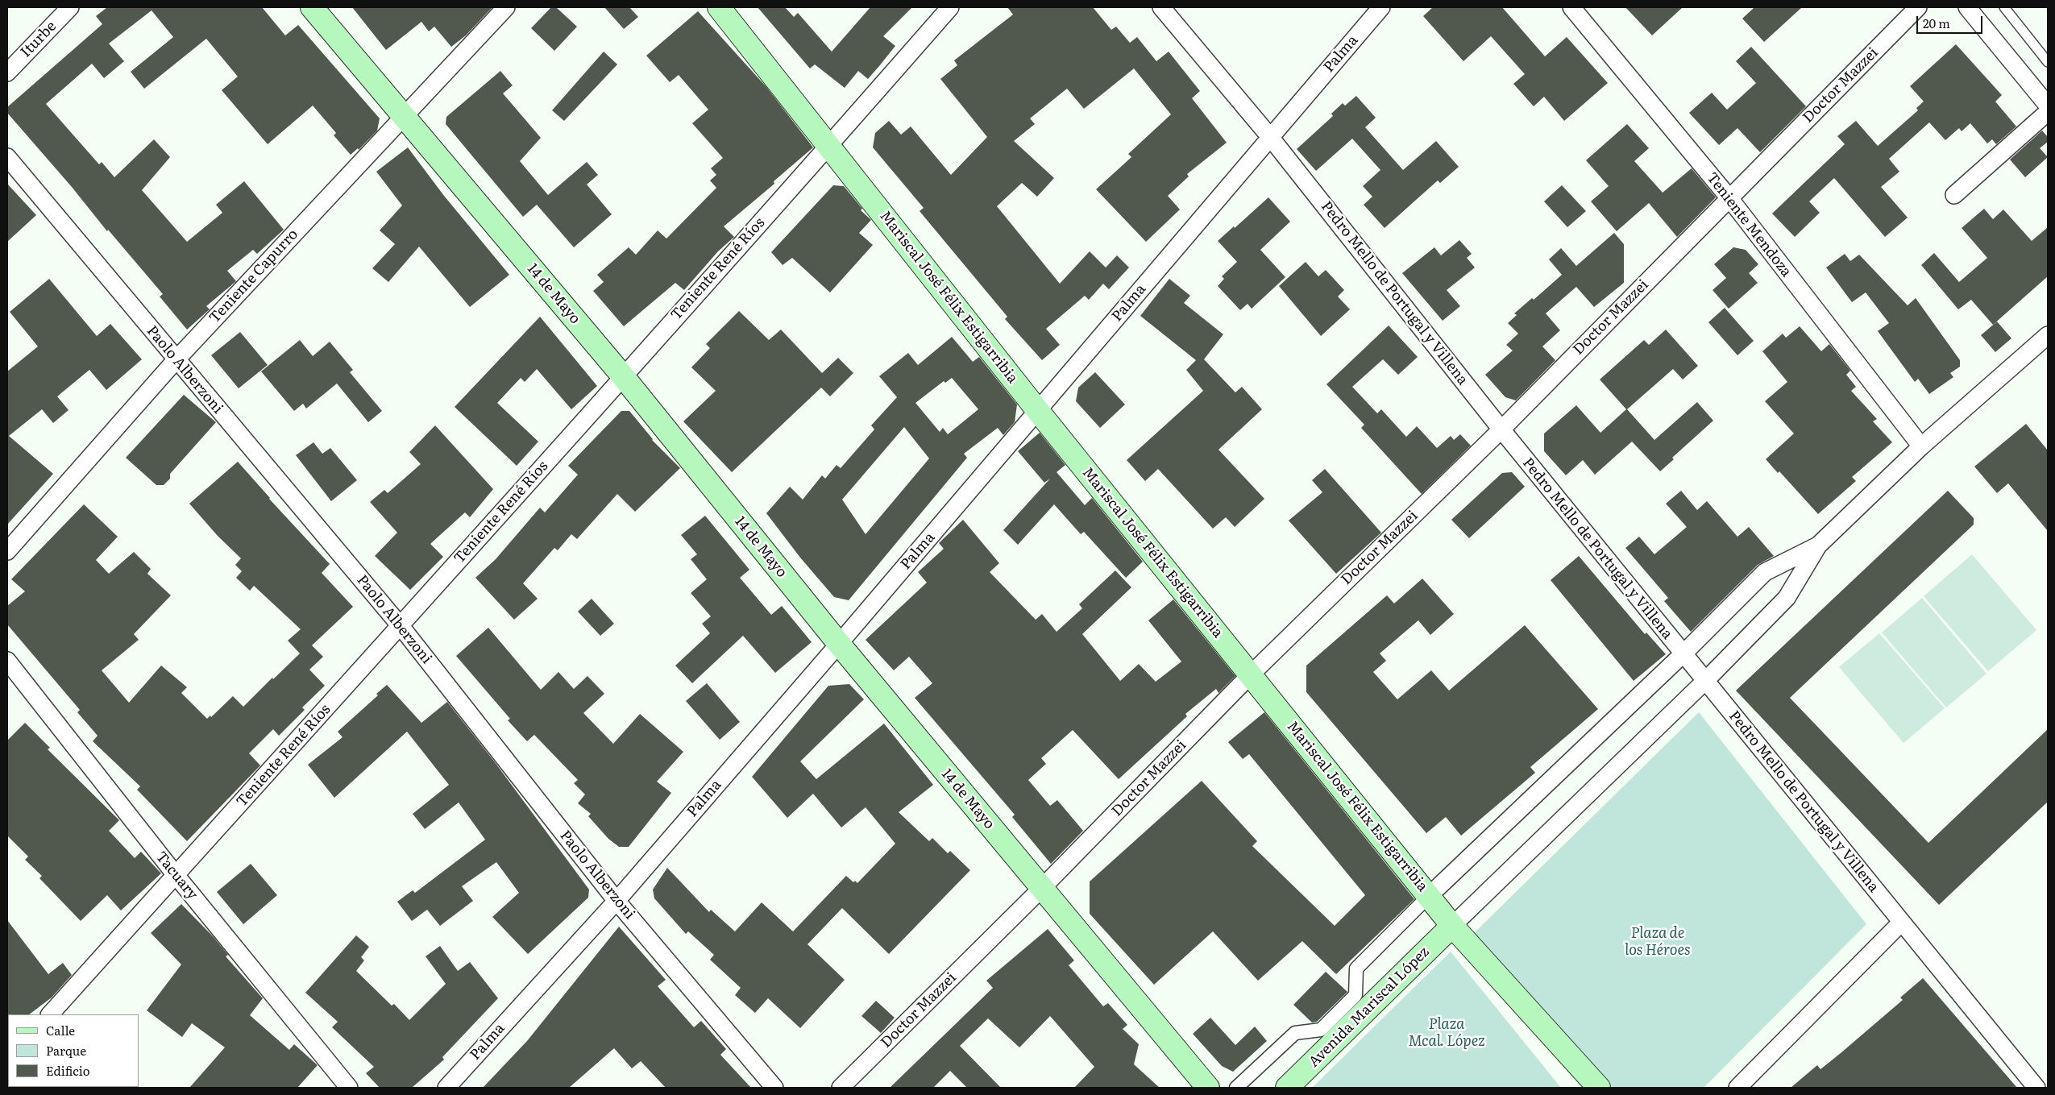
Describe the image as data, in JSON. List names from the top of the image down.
{
  "streets": {
    "main road": ["14 de Mayo", "Mariscal José Félix Estigarribia", "Avenida Mariscal López"],
    "street": [
      "Iturbe",
      "Palma",
      "Doctor Mazzei",
      "Teniente Mendoza",
      "Teniente René Ríos",
      "Teniente Capurro",
      "Pedro Mello de Portugal y Villena",
      "Paolo Alberzoni",
      "Tacuary"
    ]
  },
  "crossings": [
    ["Palma", "Pedro Mello de Portugal y Villena"],
    ["Palma", "14 de Mayo"],
    ["Palma", "Mariscal José Félix Estigarribia"],
    ["Palma", "Paolo Alberzoni"],
    ["Doctor Mazzei", "Teniente Mendoza"],
    ["Doctor Mazzei", "Pedro Mello de Portugal y Villena"],
    ["Doctor Mazzei", "14 de Mayo"],
    ["Doctor Mazzei", "Mariscal José Félix Estigarribia"],
    ["Teniente René Ríos", "14 de Mayo"],
    ["Teniente René Ríos", "Mariscal José Félix Estigarribia"],
    ["Teniente René Ríos", "Paolo Alberzoni"],
    ["Teniente René Ríos", "Tacuary"],
    ["Teniente Capurro", "14 de Mayo"],
    ["Teniente Capurro", "Paolo Alberzoni"],
    ["Mariscal José Félix Estigarribia", "Avenida Mariscal López"]
  ],
  "parks": ["Plaza de los Héroes", "Plaza Mcal. López"],
  "legend": ["Calle", "Parque", "Edificio"],
  "scale_bar": "20 m"
}
